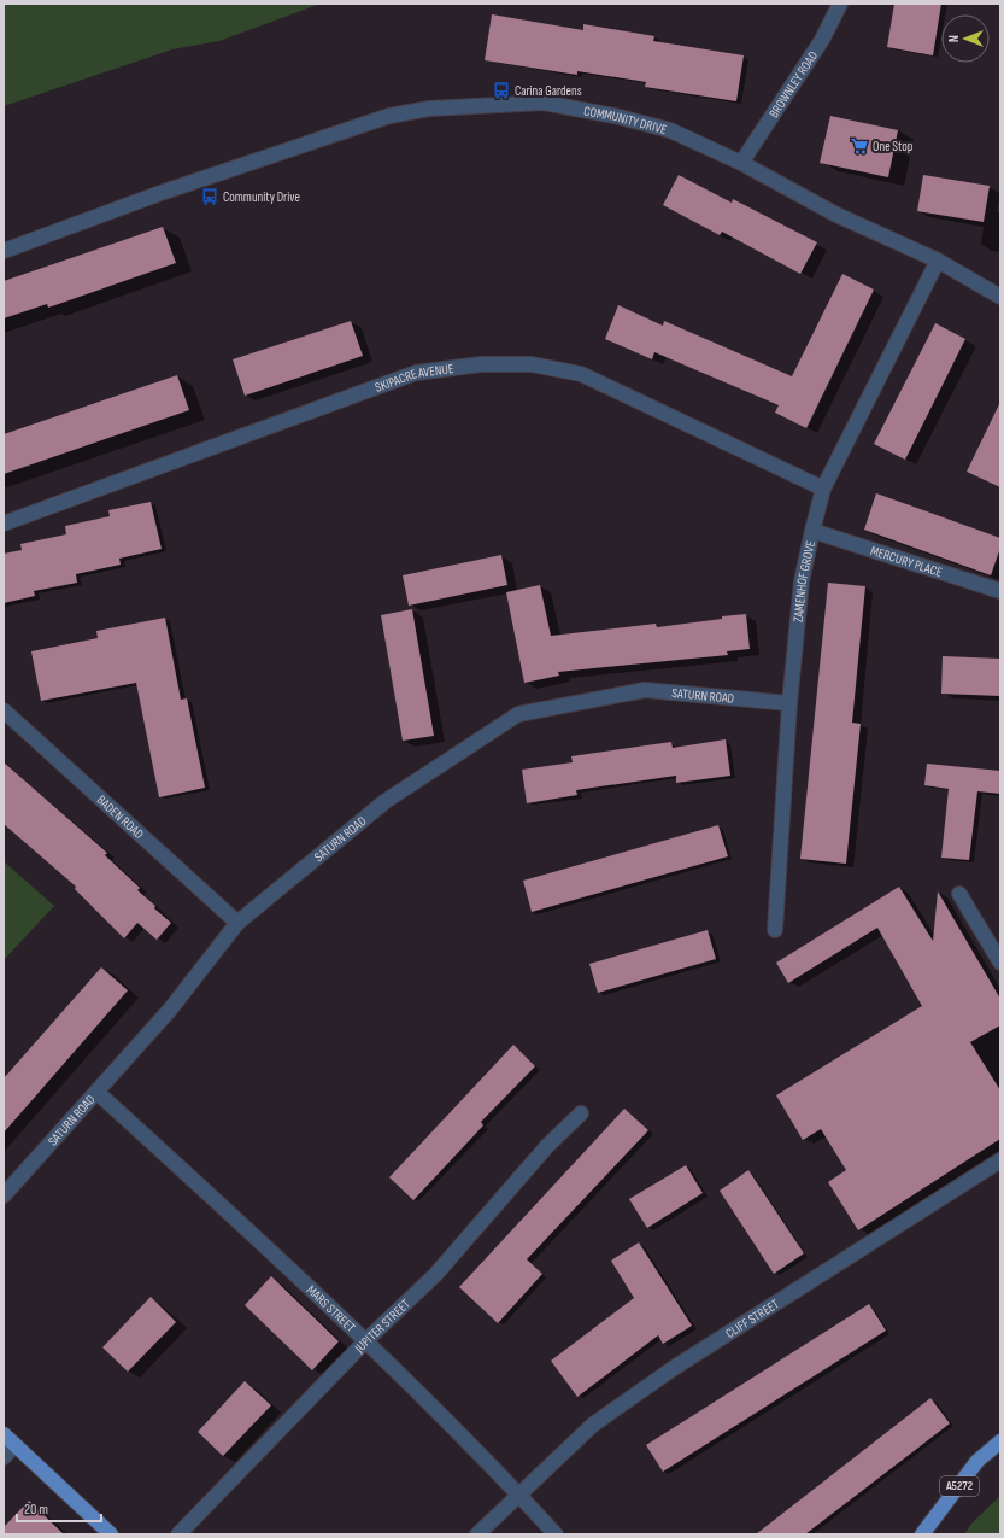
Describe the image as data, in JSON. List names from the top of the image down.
{
  "streets": {
    "main road": ["A5272"],
    "street": [
      "BROWNLEY ROAD",
      "COMMUNITY DRIVE",
      "SKIPACRE AVENUE",
      "MERCURY PLACE",
      "ZAMENHOF GROVE",
      "SATURN ROAD",
      "BADEN ROAD",
      "MARS STREET",
      "CLIFF STREET",
      "JUPITER STREET"
    ]
  },
  "crossings": [
    ["BROWNLEY ROAD", "COMMUNITY DRIVE"],
    ["COMMUNITY DRIVE", "ZAMENHOF GROVE"],
    ["SKIPACRE AVENUE", "ZAMENHOF GROVE"],
    ["MERCURY PLACE", "ZAMENHOF GROVE"],
    ["ZAMENHOF GROVE", "SATURN ROAD"],
    ["SATURN ROAD", "BADEN ROAD"],
    ["SATURN ROAD", "MARS STREET"],
    ["MARS STREET", "CLIFF STREET"],
    ["MARS STREET", "JUPITER STREET"]
  ],
  "places": {
    "bus stop": ["Carina Gardens", "Community Drive"],
    "supermarket": ["One Stop"]
  },
  "scale_bar": "20 m",
  "north": "left"
}
